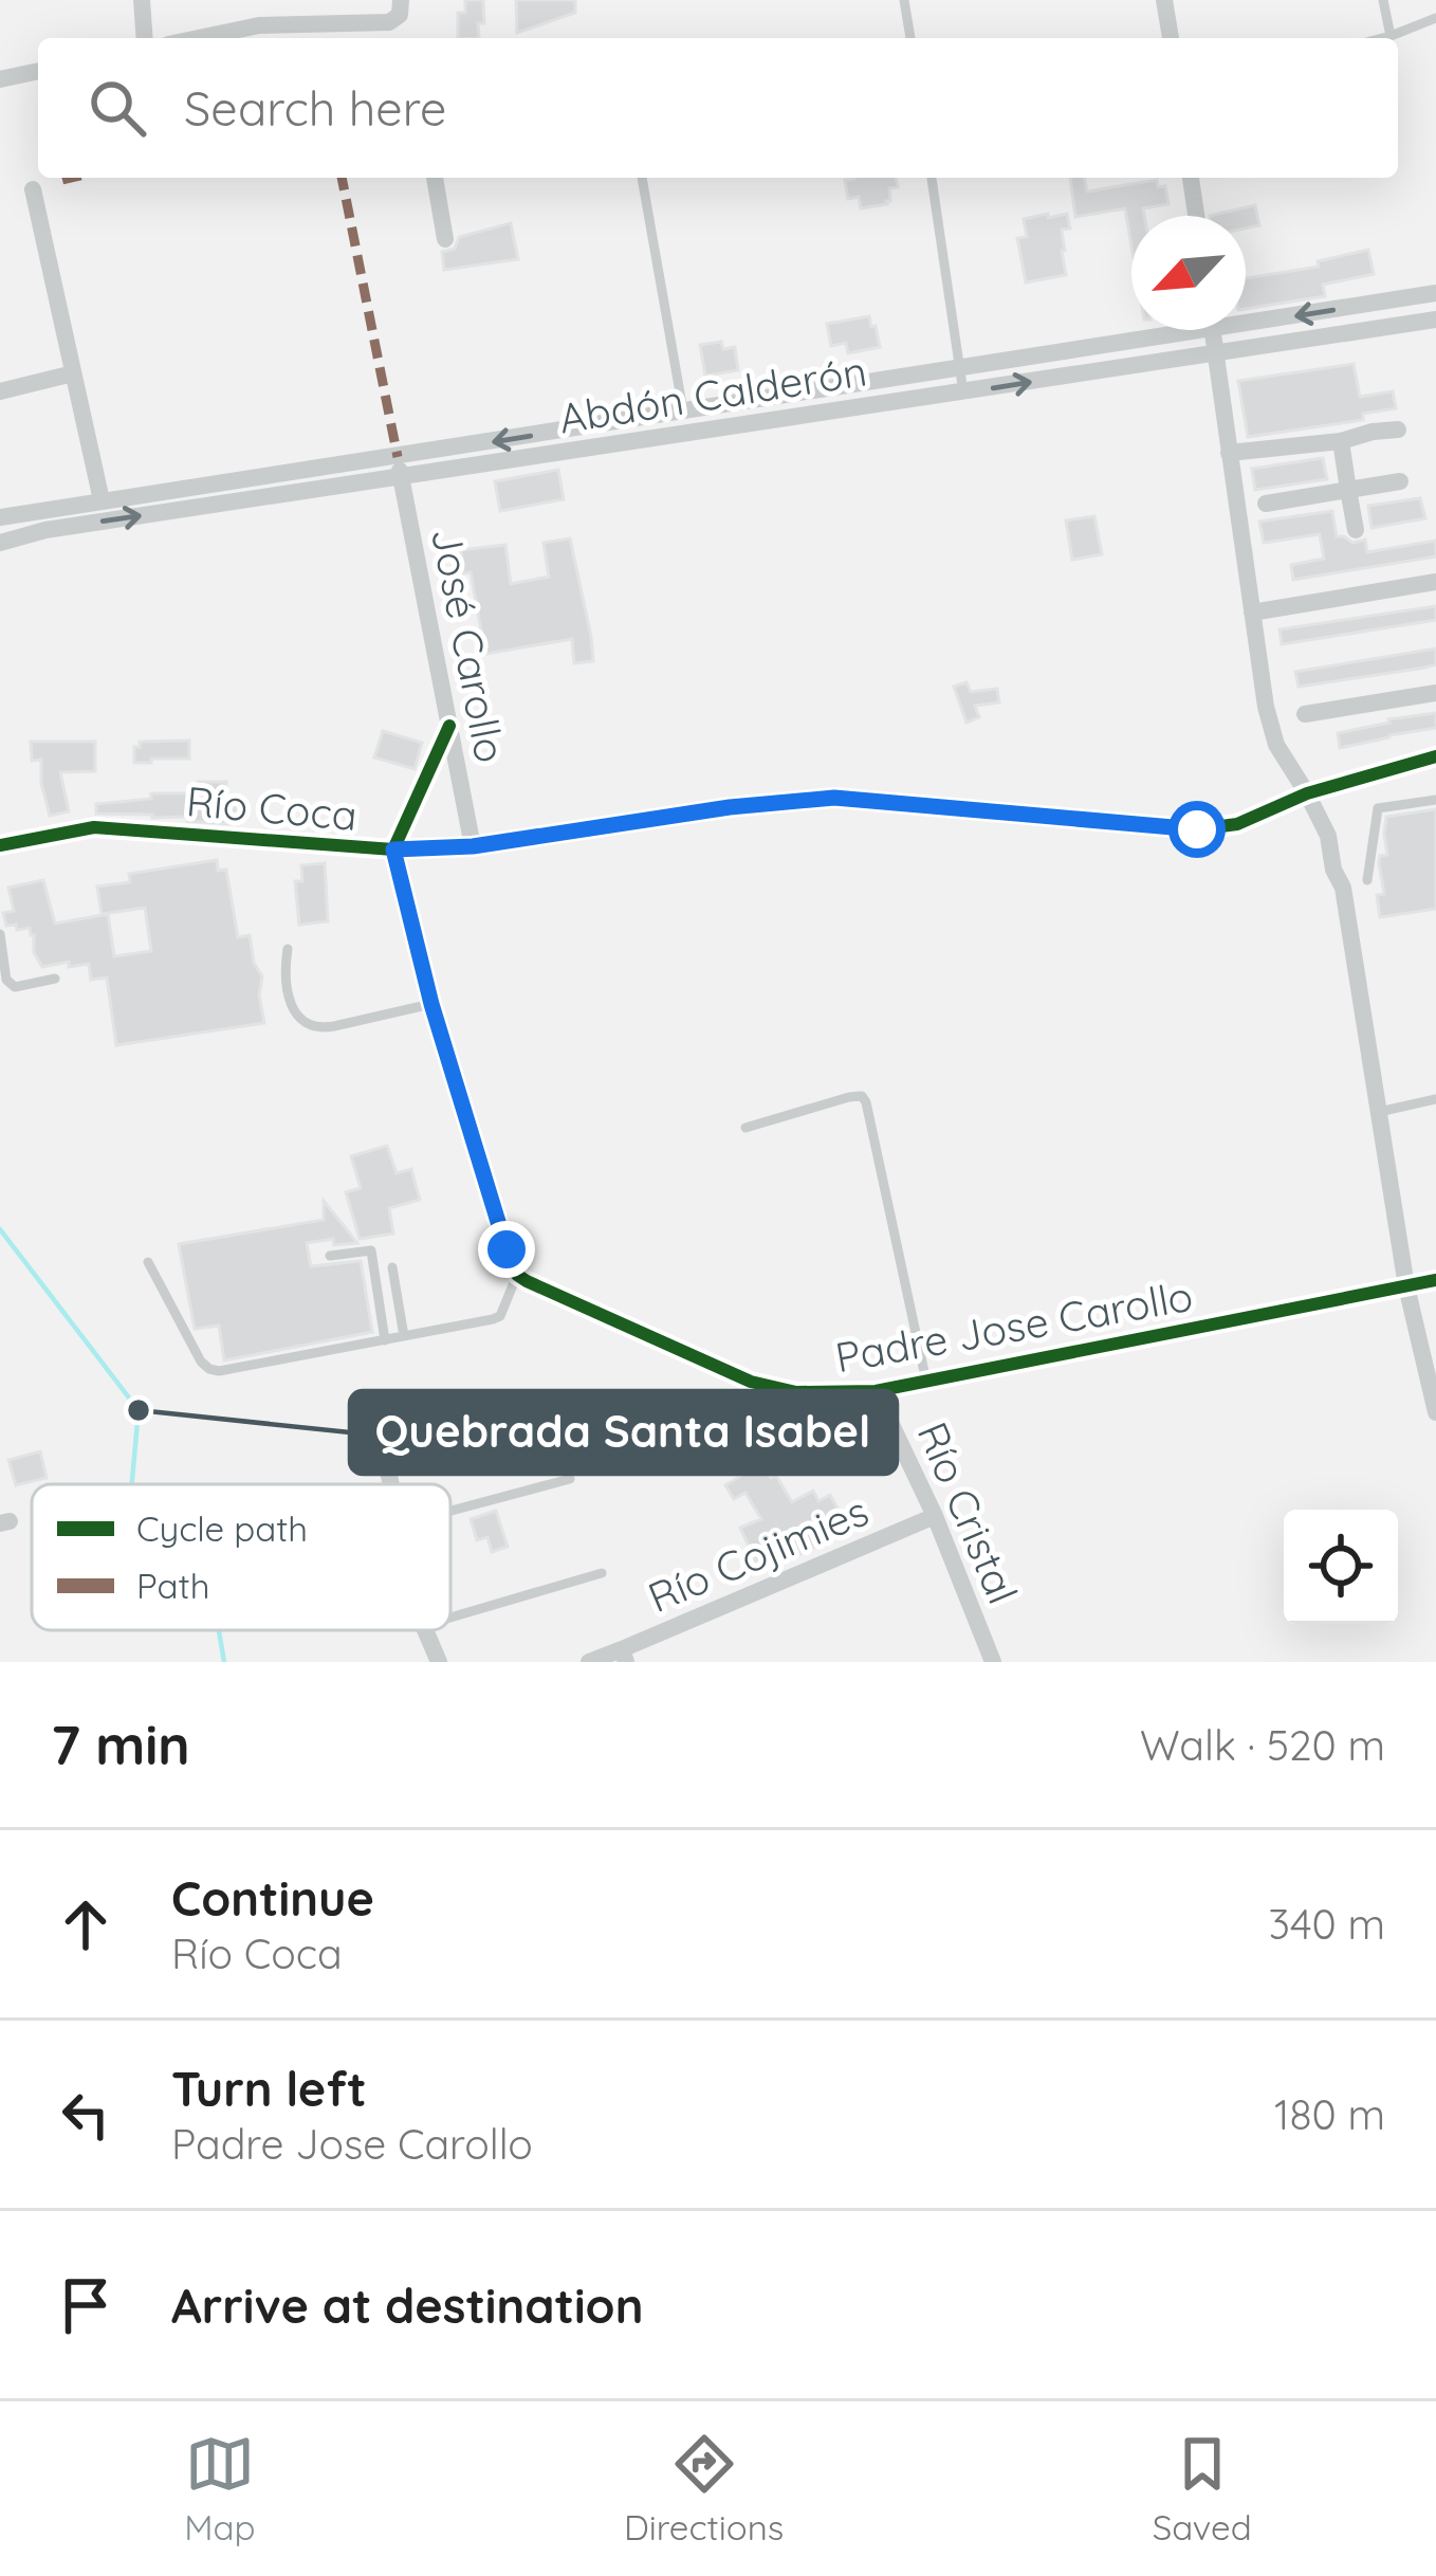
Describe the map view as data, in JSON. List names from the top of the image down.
{
  "streets": {
    "street": [
      "Abdón Calderón",
      "José Carollo",
      "Río Coca",
      "Padre Jose Carollo",
      "Río Cristal",
      "Río Cojimies"
    ]
  },
  "crossings": [
    ["Abdón Calderón", "José Carollo"],
    ["José Carollo", "Río Coca"],
    ["Padre Jose Carollo", "Río Cristal"],
    ["Río Cristal", "Río Cojimies"]
  ],
  "places": ["Quebrada Santa Isabel"],
  "legend": ["Cycle path", "Path"],
  "north": "bottom left",
  "page": {
    "search": "Search here",
    "heading": ["7 min", "Walk · 520 m"],
    "list": [
      ["Continue", "Río Coca", "340 m"],
      ["Turn left", "Padre Jose Carollo", "180 m"],
      "Arrive at destination"
    ],
    "nav": ["Map", "Directions", "Saved"]
  }
}
